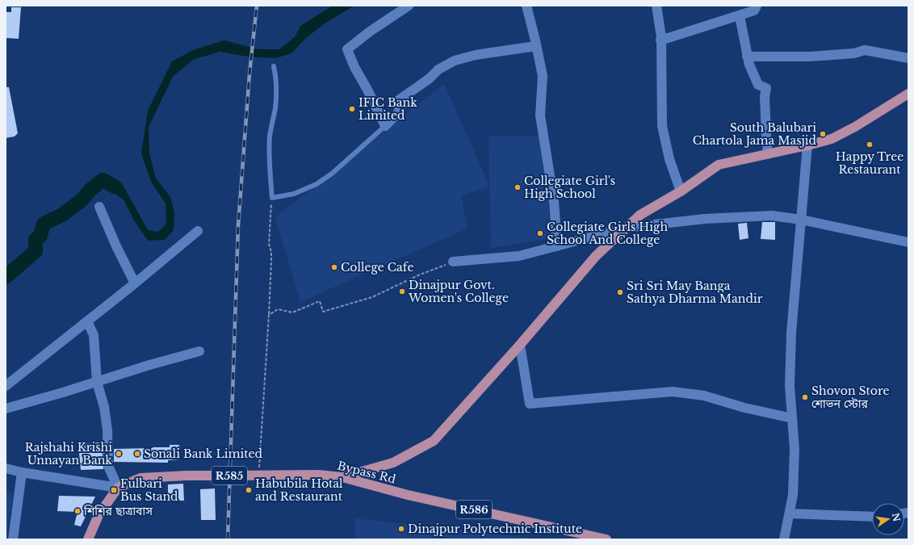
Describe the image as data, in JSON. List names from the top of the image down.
{
  "streets": {
    "main road": ["Bypass Rd", "R585", "R586"]
  },
  "crossings": [
    ["Bypass Rd", "R585"]
  ],
  "places": {
    "other": [
      "IFIC Bank Limited",
      "South Balubari Chartola Jama Masjid",
      "Happy Tree Restaurant",
      "Collegiate Girl's High School",
      "Collegiate Girls High School And College",
      "College Cafe",
      "Dinajpur Govt. Women's College",
      "Sri Sri May Banga Sathya Dharma Mandir",
      "Shovon Store শোভন স্টোর",
      "Rajshahi Krishi Unnayan Bank",
      "Sonali Bank Limited",
      "Habubila Hotal and Restaurant",
      "শিশির ছাত্রাবাস",
      "Dinajpur Polytechnic Institute"
    ],
    "transit": ["Fulbari Bus Stand"]
  },
  "north": "right"
}
